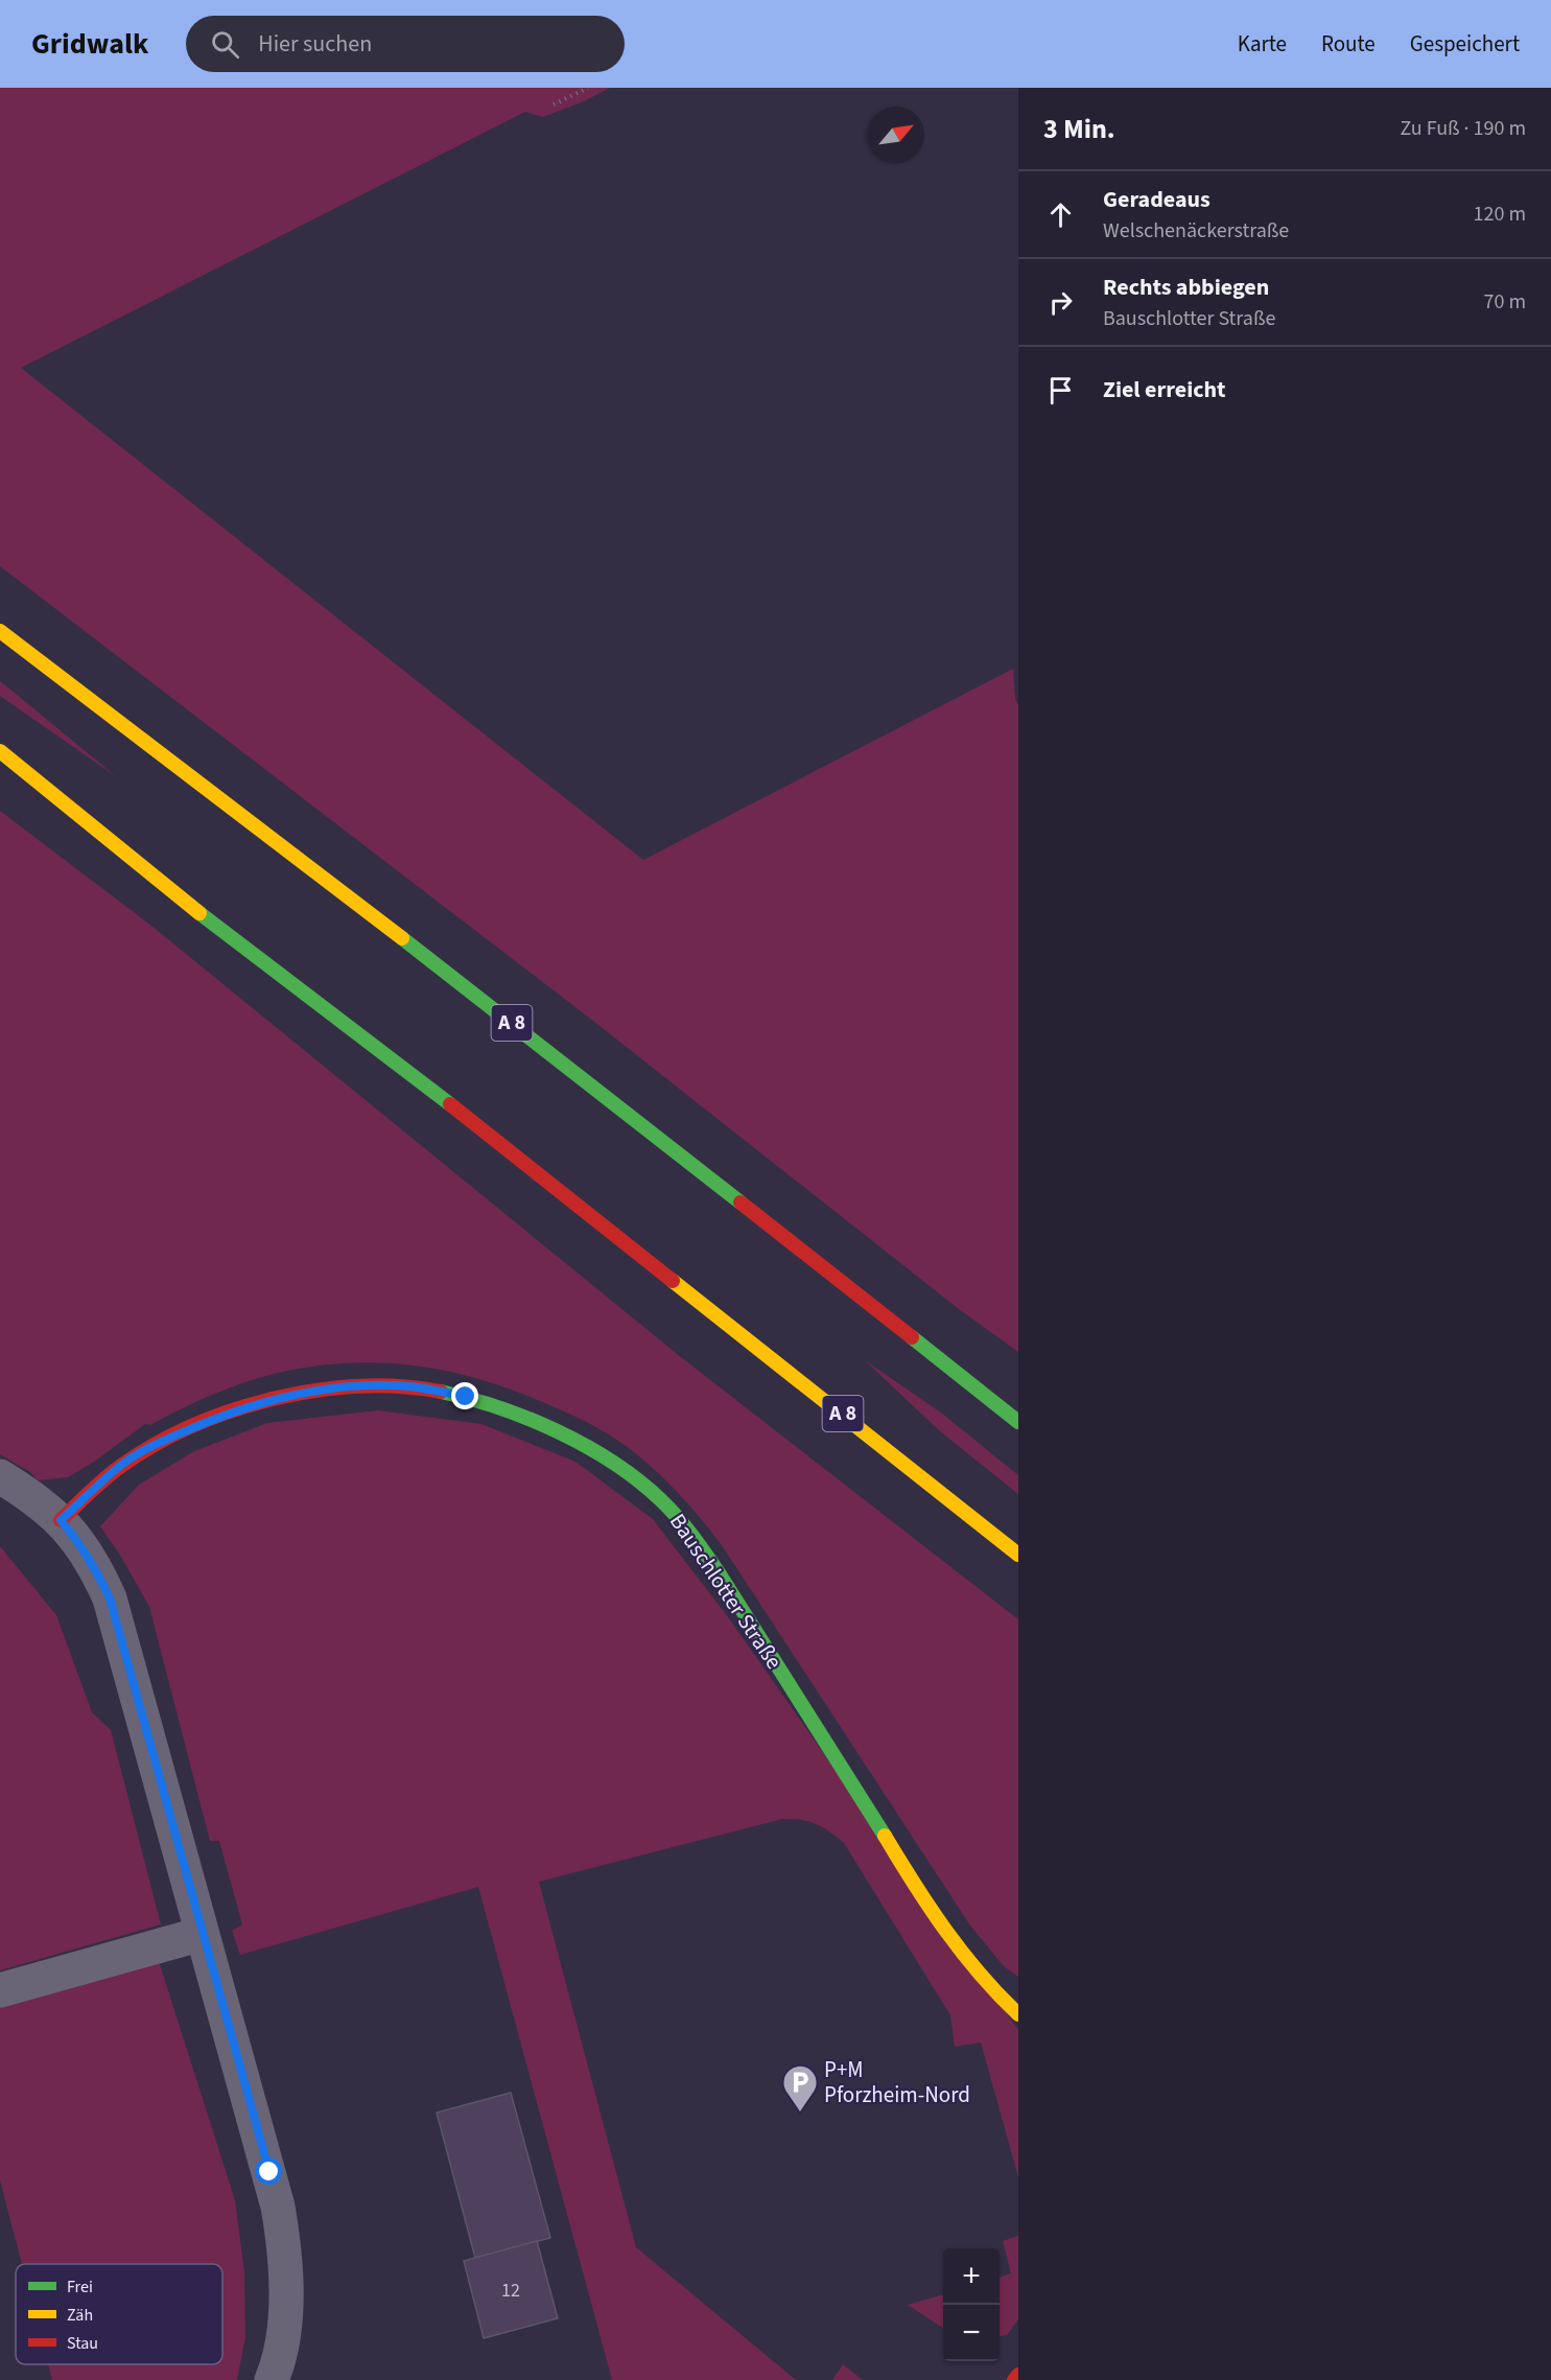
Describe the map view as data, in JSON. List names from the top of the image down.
{
  "streets": {
    "main road": ["A 8", "Bauschlotter Straße"]
  },
  "places": {
    "parking": ["P+M Pforzheim-Nord"]
  },
  "house_numbers": ["12"],
  "legend": ["Frei", "Zäh", "Stau"],
  "north": "top right",
  "page": {
    "header": "Gridwalk",
    "search": "Hier suchen",
    "nav": ["Karte", "Route", "Gespeichert"],
    "heading": ["3 Min.", "Zu Fuß · 190 m"],
    "list": [
      ["Geradeaus", "Welschenäckerstraße", "120 m"],
      ["Rechts abbiegen", "Bauschlotter Straße", "70 m"],
      "Ziel erreicht"
    ],
    "map_buttons": ["+", "−"]
  }
}
